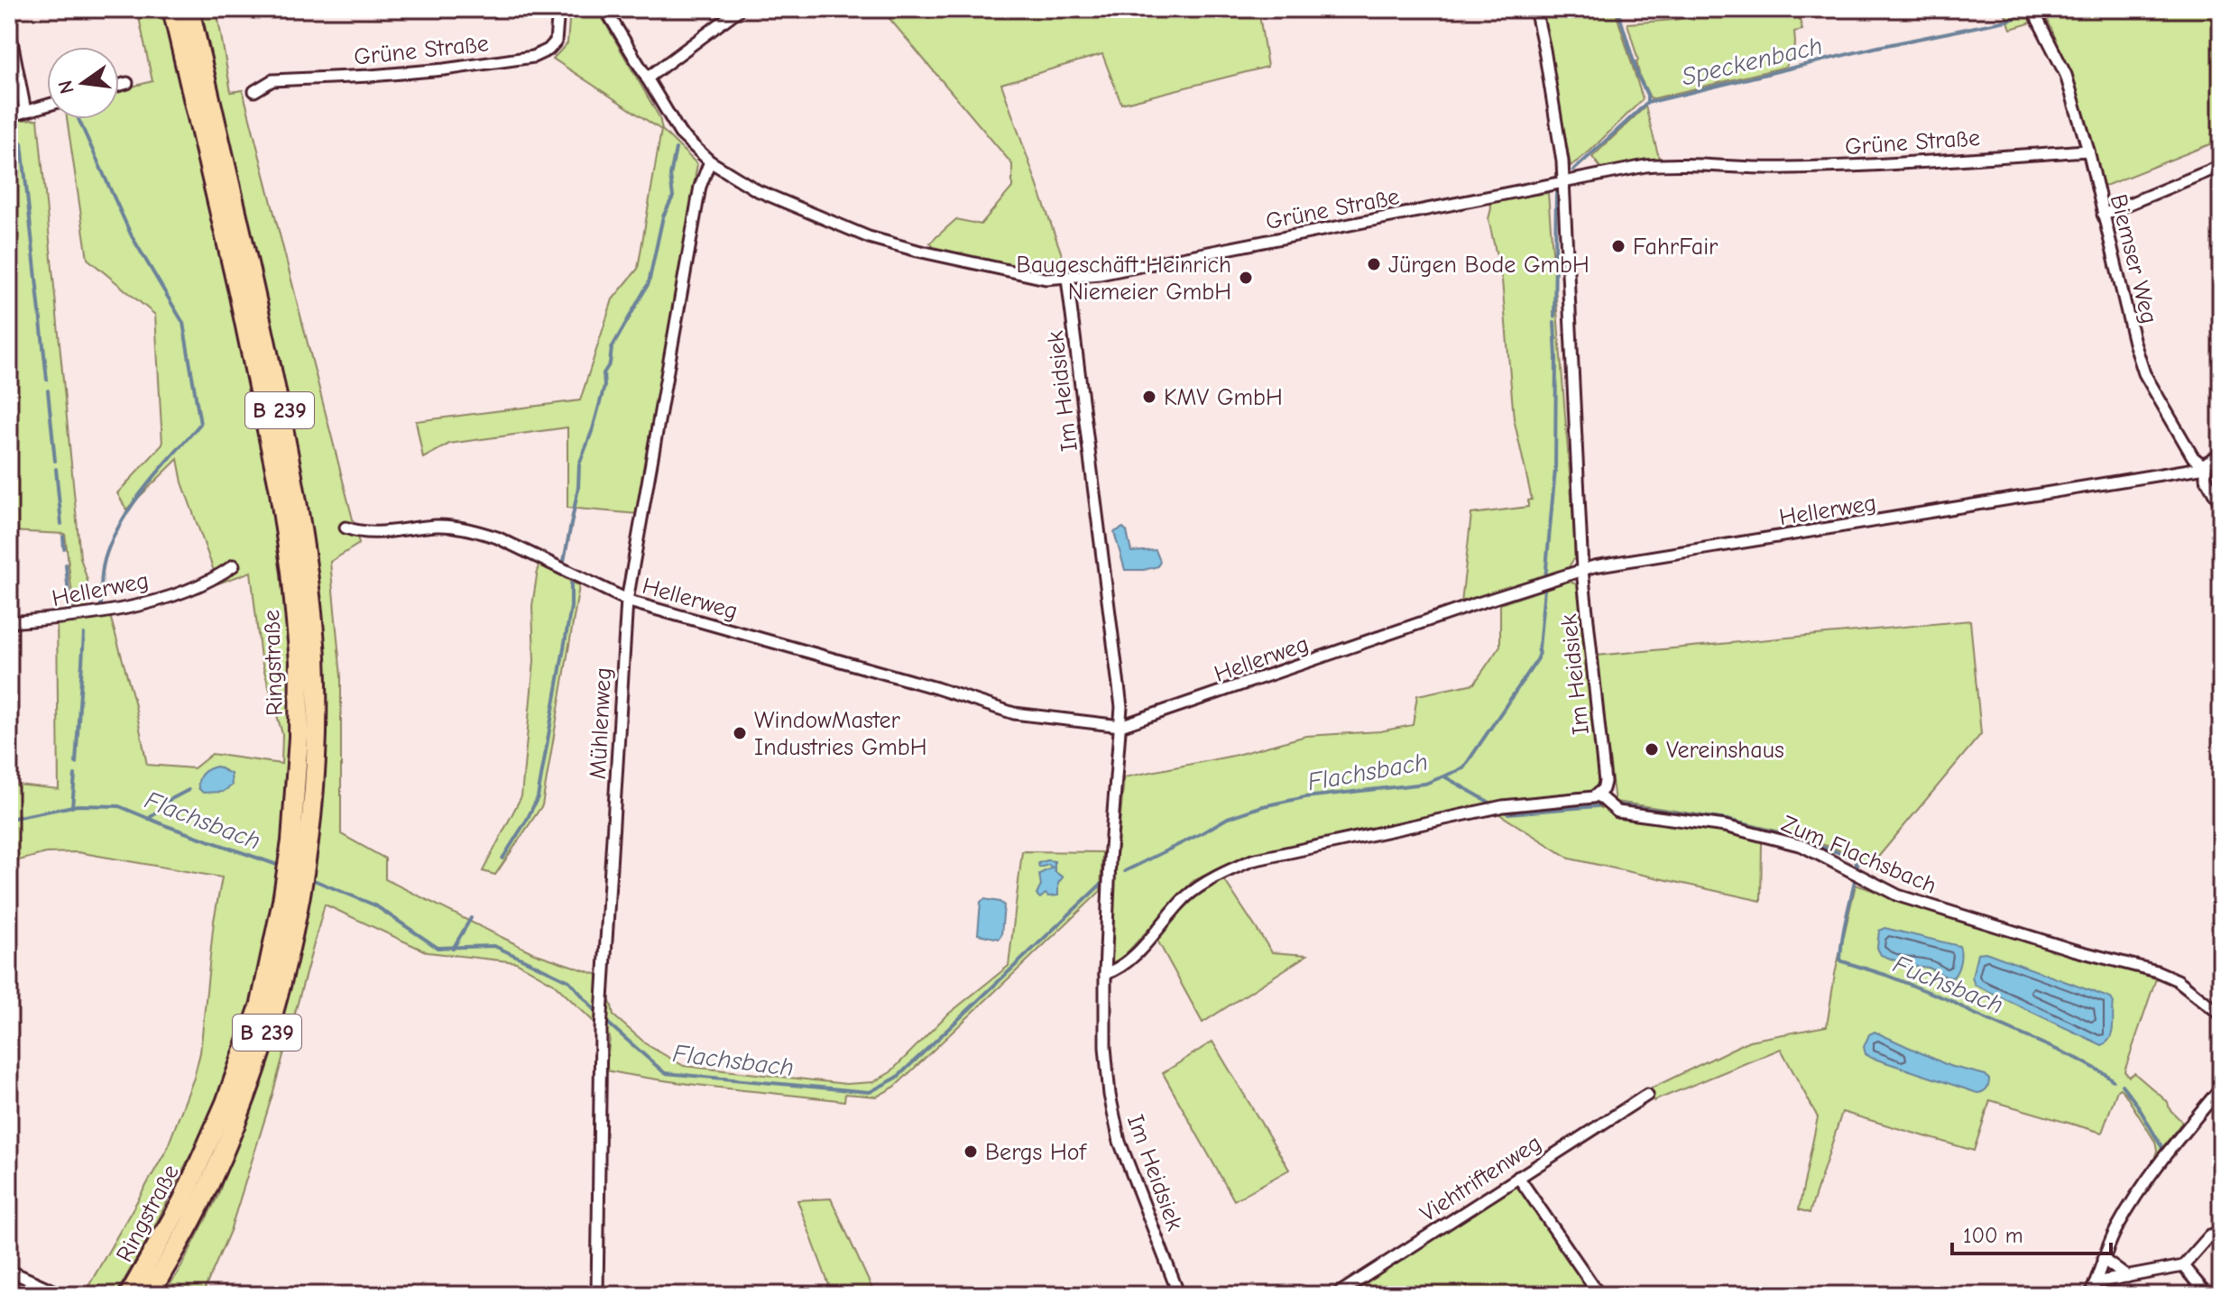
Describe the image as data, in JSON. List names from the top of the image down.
{
  "streets": {
    "highway": ["B 239", "Ringstraße"],
    "street": [
      "Grüne Straße",
      "Biemser Weg",
      "Im Heidsiek",
      "Hellerweg",
      "Mühlenweg",
      "Zum Flachsbach",
      "Viehtriftenweg"
    ]
  },
  "crossings": [
    ["Grüne Straße", "Biemser Weg"],
    ["Grüne Straße", "Im Heidsiek"],
    ["Grüne Straße", "Mühlenweg"],
    ["Biemser Weg", "Hellerweg"],
    ["Im Heidsiek", "Hellerweg"],
    ["Im Heidsiek", "Zum Flachsbach"],
    ["Hellerweg", "Mühlenweg"]
  ],
  "water": ["Speckenbach", "Flachsbach", "Fuchsbach"],
  "places": [
    "FahrFair",
    "Jürgen Bode GmbH",
    "Baugeschäft Heinrich Niemeier GmbH",
    "KMV GmbH",
    "WindowMaster Industries GmbH",
    "Vereinshaus",
    "Bergs Hof"
  ],
  "scale_bar": "100 m",
  "north": "left"
}
